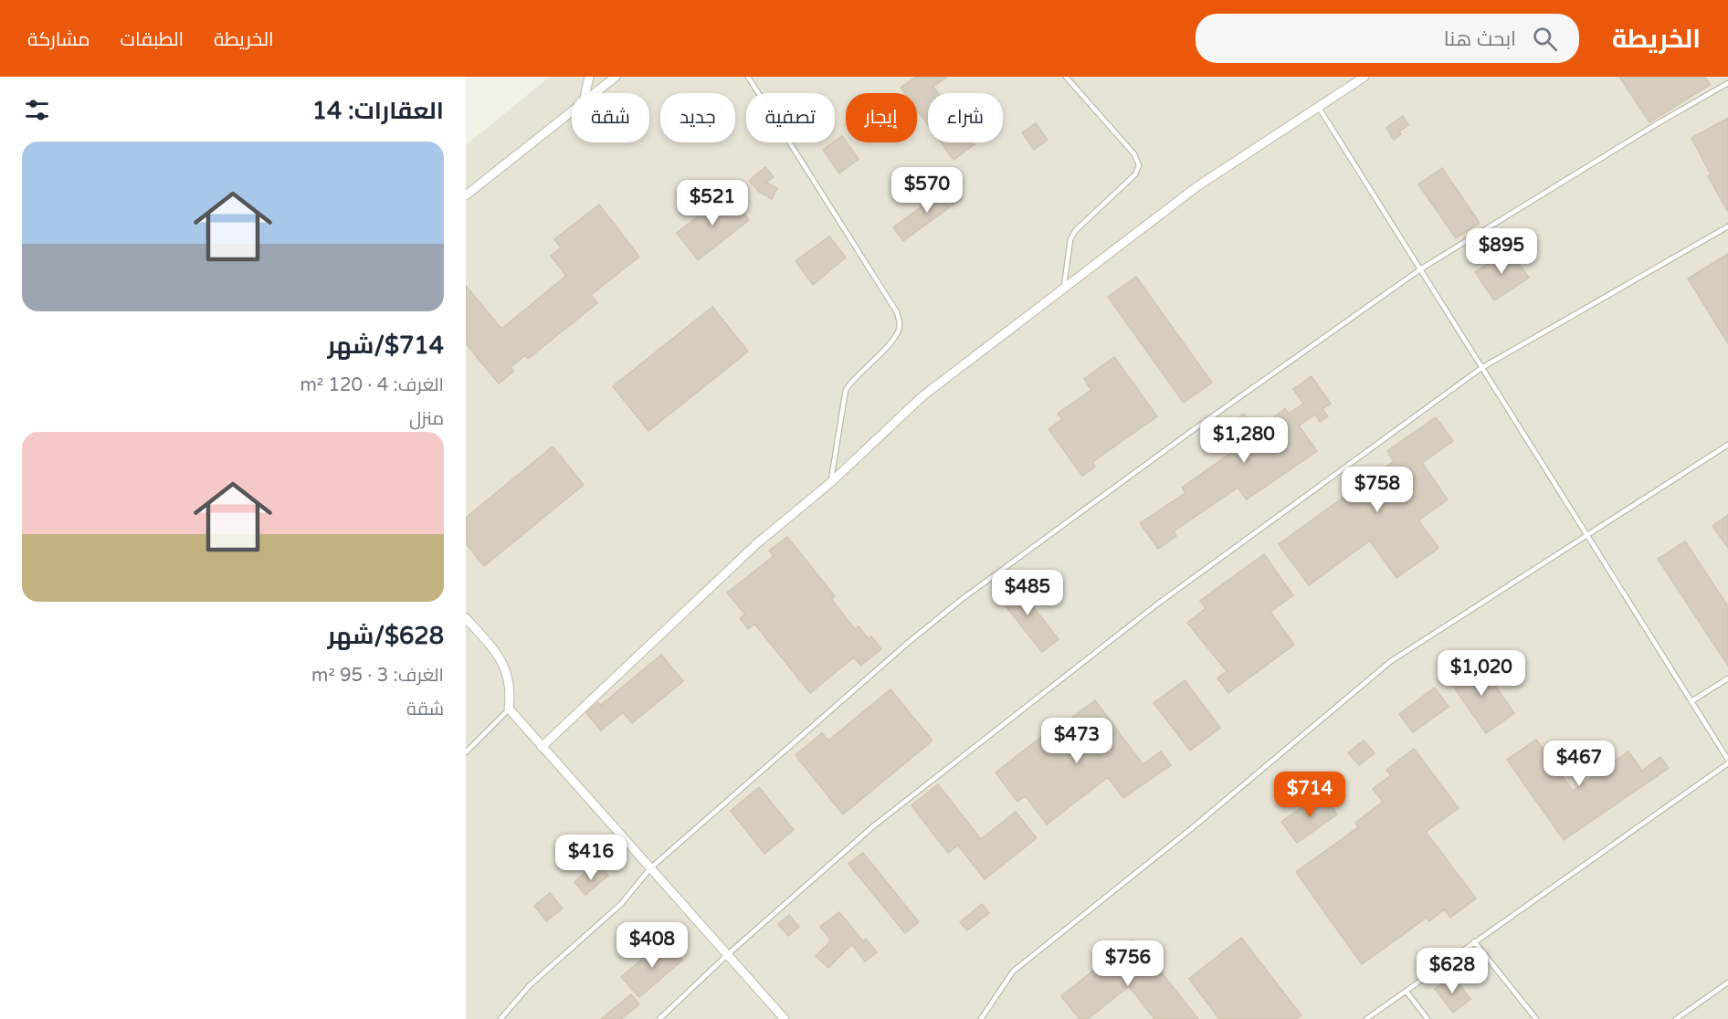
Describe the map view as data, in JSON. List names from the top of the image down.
{
  "page": {
    "header": "الخريطة",
    "search": "ابحث هنا",
    "nav": ["الخريطة", "الطبقات", "مشاركة"],
    "heading": "العقارات: 14",
    "chip": [
      "شراء",
      "إيجار",
      "تصفية",
      "جديد",
      "شقة"
    ],
    "list": [
      {
        "name": "$714/شهر",
        "note": "الغرف: 4 · 120 m² · منزل"
      },
      {
        "name": "$628/شهر",
        "note": "الغرف: 3 · 95 m² · شقة"
      }
    ],
    "price": [
      "$570",
      "$521",
      "$895",
      "$1,280",
      "$758",
      "$485",
      "$1,020",
      "$473",
      "$467",
      "$714",
      "$416",
      "$408",
      "$756",
      "$628"
    ]
  }
}
